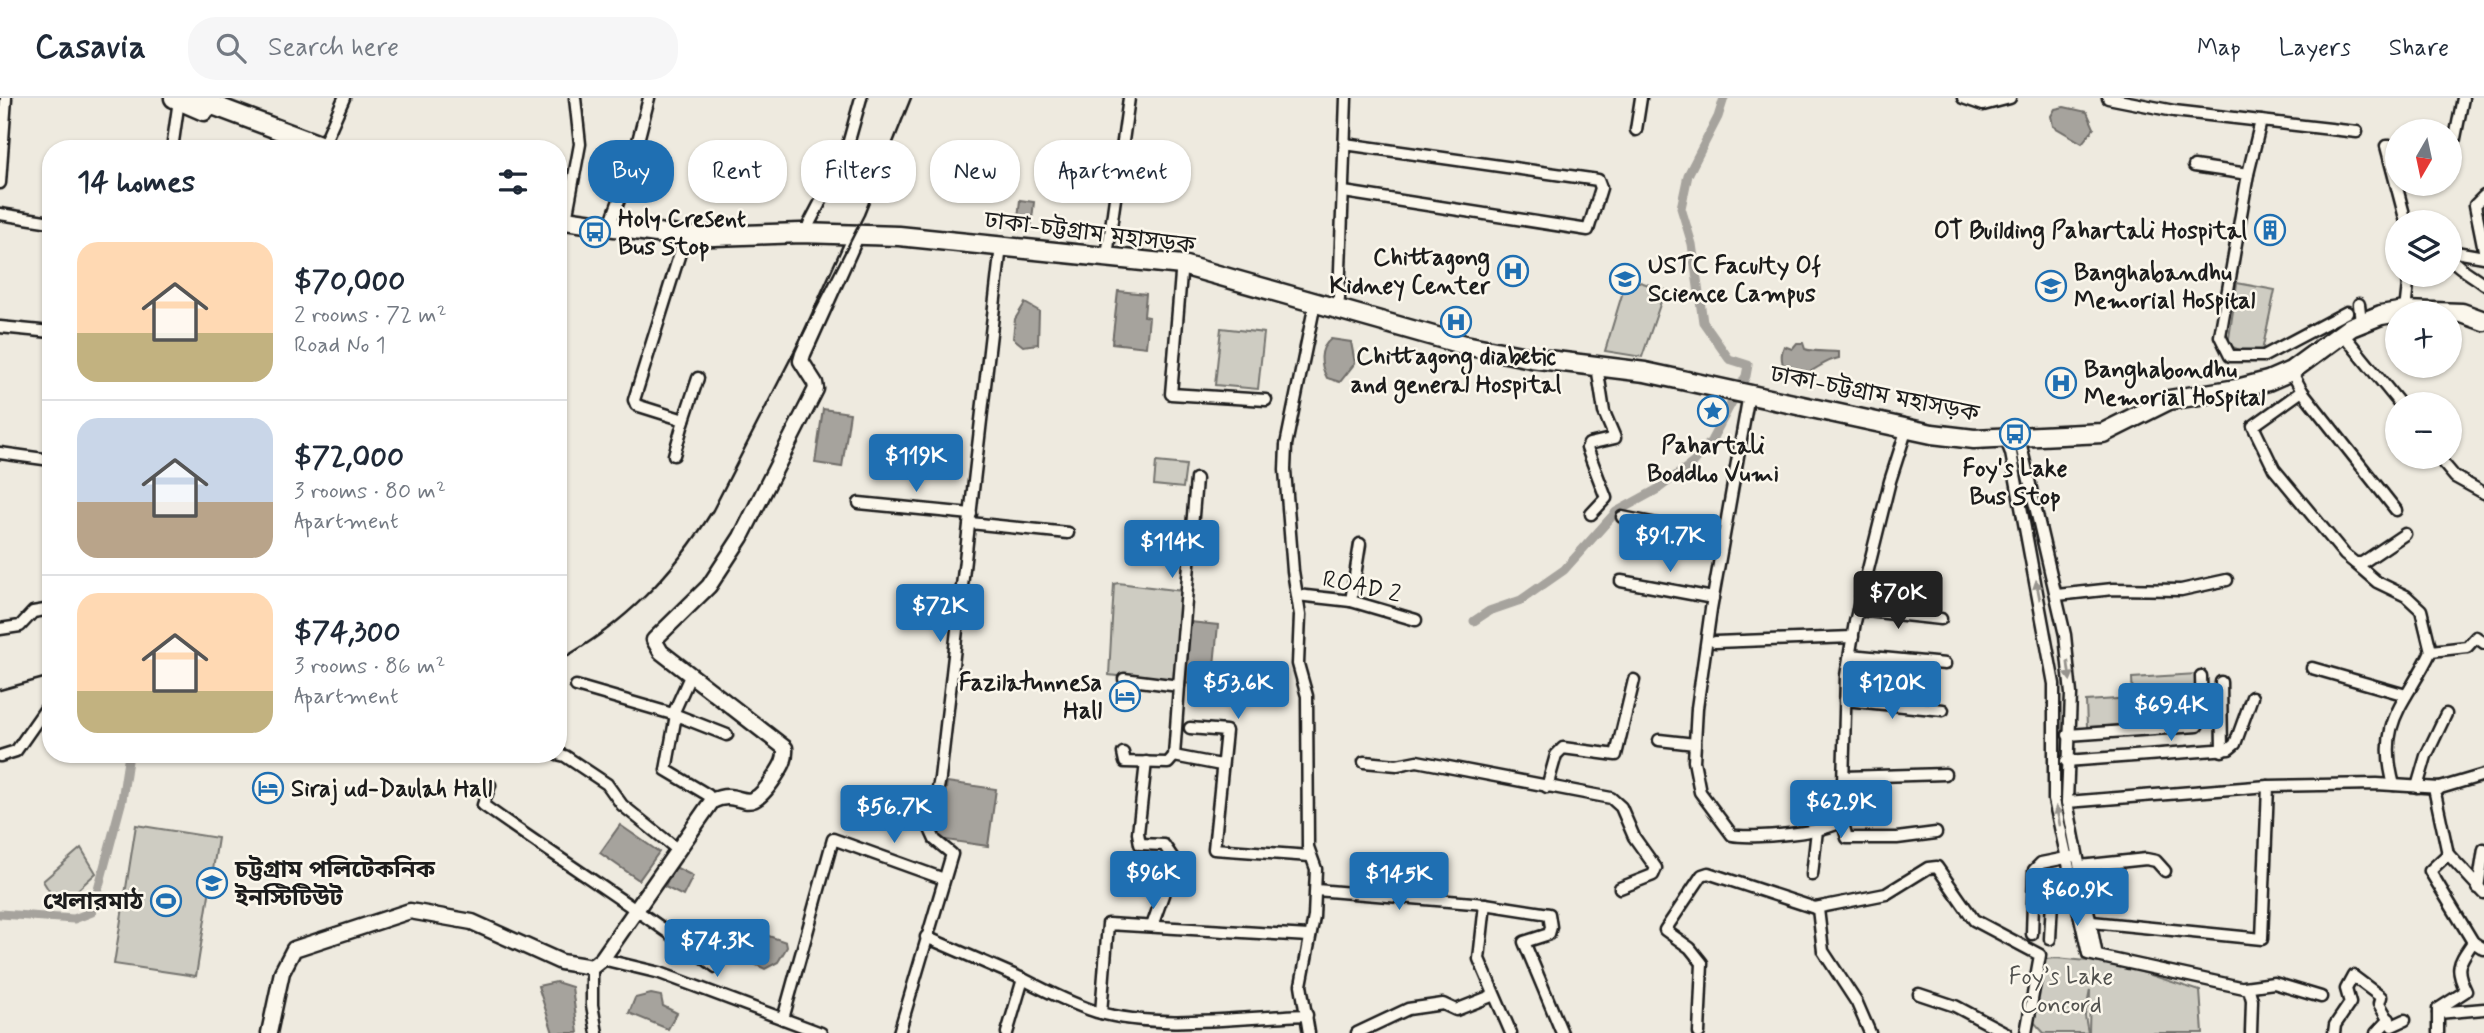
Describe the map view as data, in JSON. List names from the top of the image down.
{
  "streets": {
    "highway": ["ঢাকা-চট্টগ্রাম মহাসড়ক"],
    "street": ["ROAD 2"]
  },
  "parks": ["Foy’s Lake Concord"],
  "places": {
    "building": ["OT Building Pahartali Hospital"],
    "bus stop": ["Holy Cresent Bus Stop", "Foy's Lake Bus Stop"],
    "hospital": ["Chittagong Kidney Center", "Chittagong diabetic and general Hospital", "Banghabondhu Memorial Hospital"],
    "school or university": ["USTC Faculty Of Science Campus", "Banghabandhu Memorial Hospital", "চট্টগ্রাম পলিটেকনিক ইনস্টিটিউট"],
    "place": ["Pahartali Boddho Vumi"],
    "hotel": ["Fazilatunnesa Hall", "Siraj ud-Daulah Hall"],
    "sports": ["খেলারমাঠ"]
  },
  "north": "bottom",
  "page": {
    "header": "Casavia",
    "search": "Search here",
    "nav": ["Map", "Layers", "Share"],
    "map_buttons": ["+", "−"],
    "chip": [
      "Buy",
      "Rent",
      "Filters",
      "New",
      "Apartment"
    ],
    "heading": "14 homes",
    "list": [
      {
        "name": "$70,000",
        "note": "2 rooms · 72 m² · Road No 1"
      },
      {
        "name": "$72,000",
        "note": "3 rooms · 80 m² · Apartment"
      },
      {
        "name": "$74,300",
        "note": "3 rooms · 86 m² · Apartment"
      }
    ],
    "price": [
      "$119K",
      "$91.7K",
      "$114K",
      "$70K",
      "$72K",
      "$53.6K",
      "$120K",
      "$69.4K",
      "$62.9K",
      "$56.7K",
      "$96K",
      "$145K",
      "$60.9K",
      "$74.3K"
    ]
  }
}
